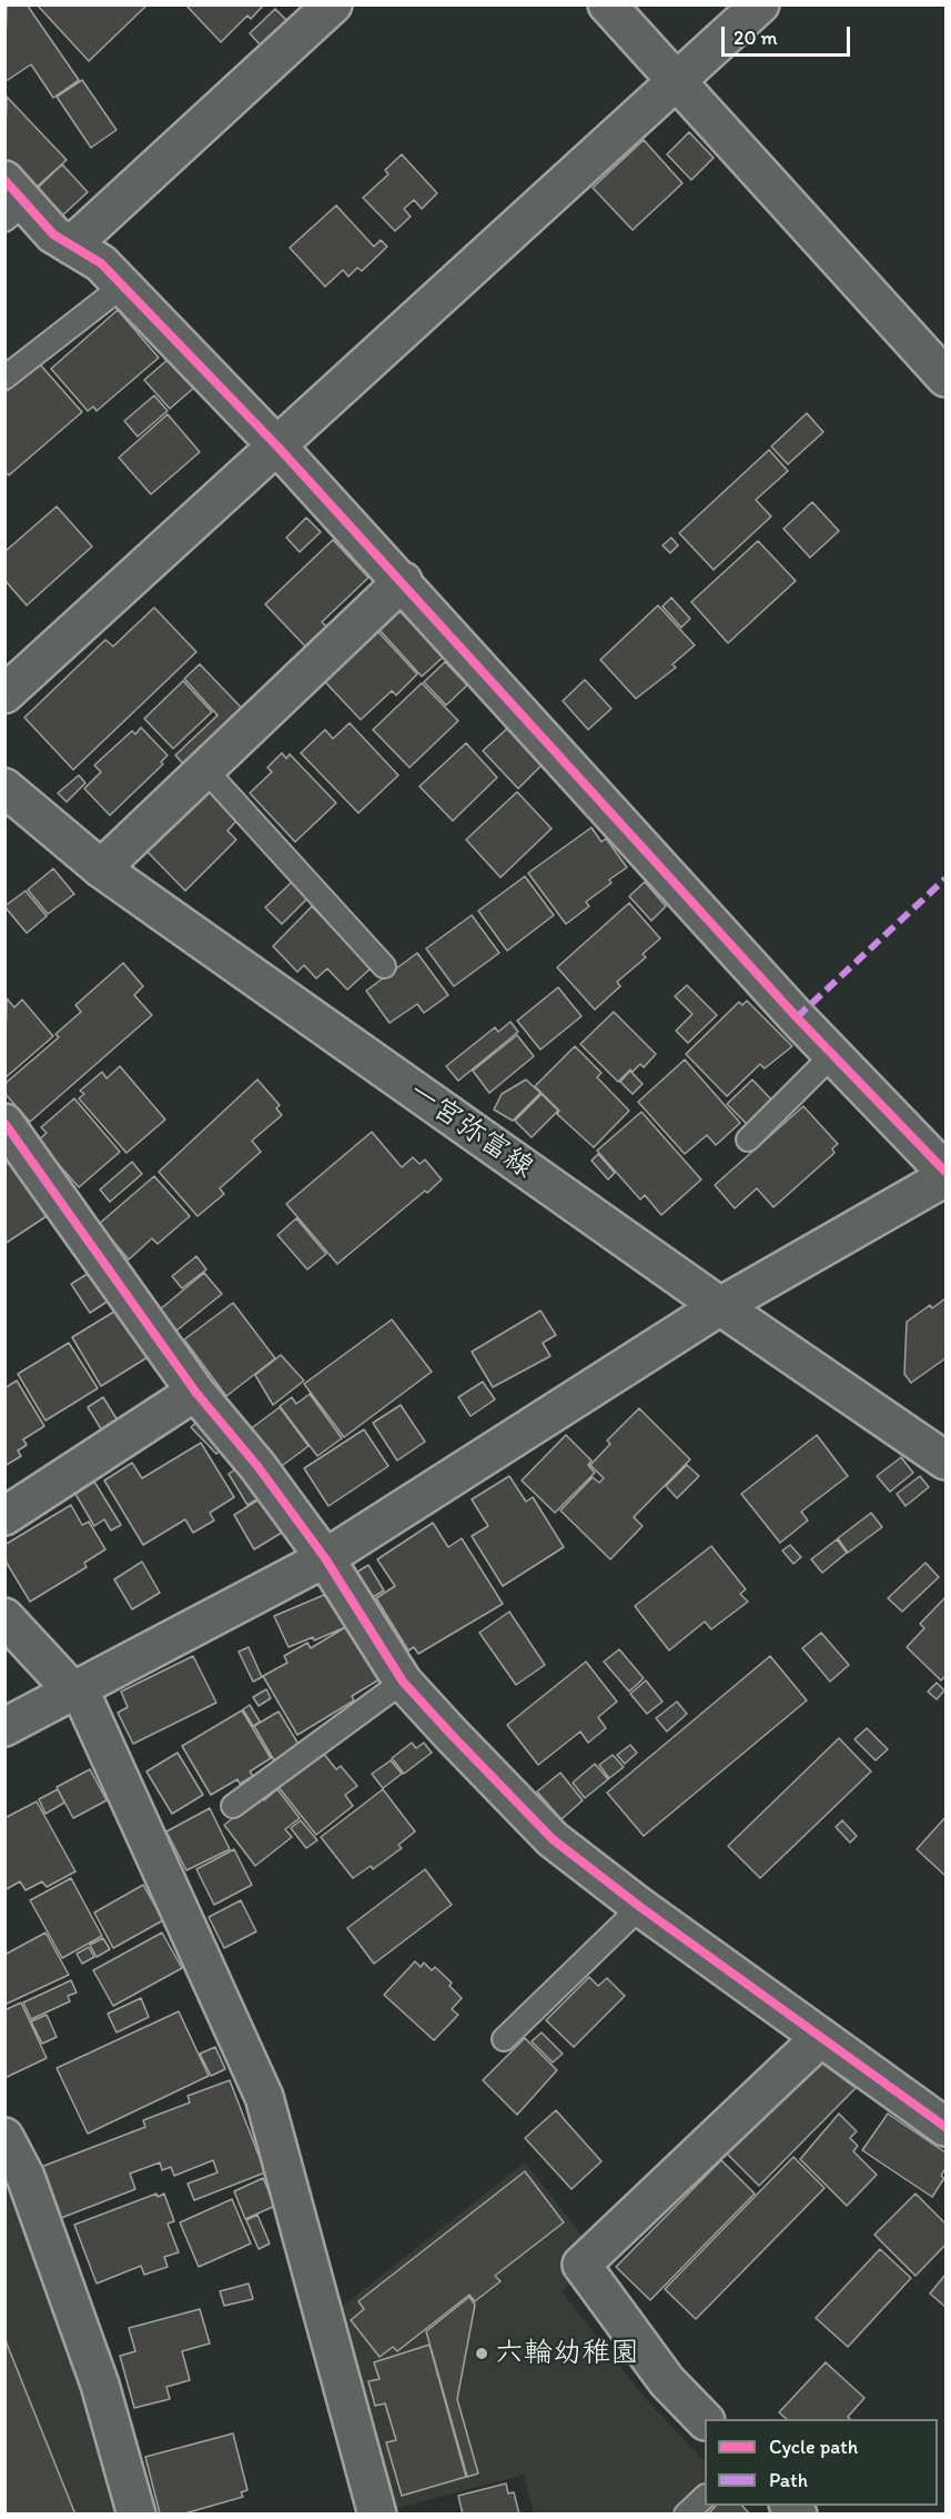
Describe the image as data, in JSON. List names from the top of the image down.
{
  "streets": {
    "street": ["一宮弥富線"]
  },
  "places": ["六輪幼稚園"],
  "legend": ["Cycle path", "Path"],
  "scale_bar": "20 m"
}
